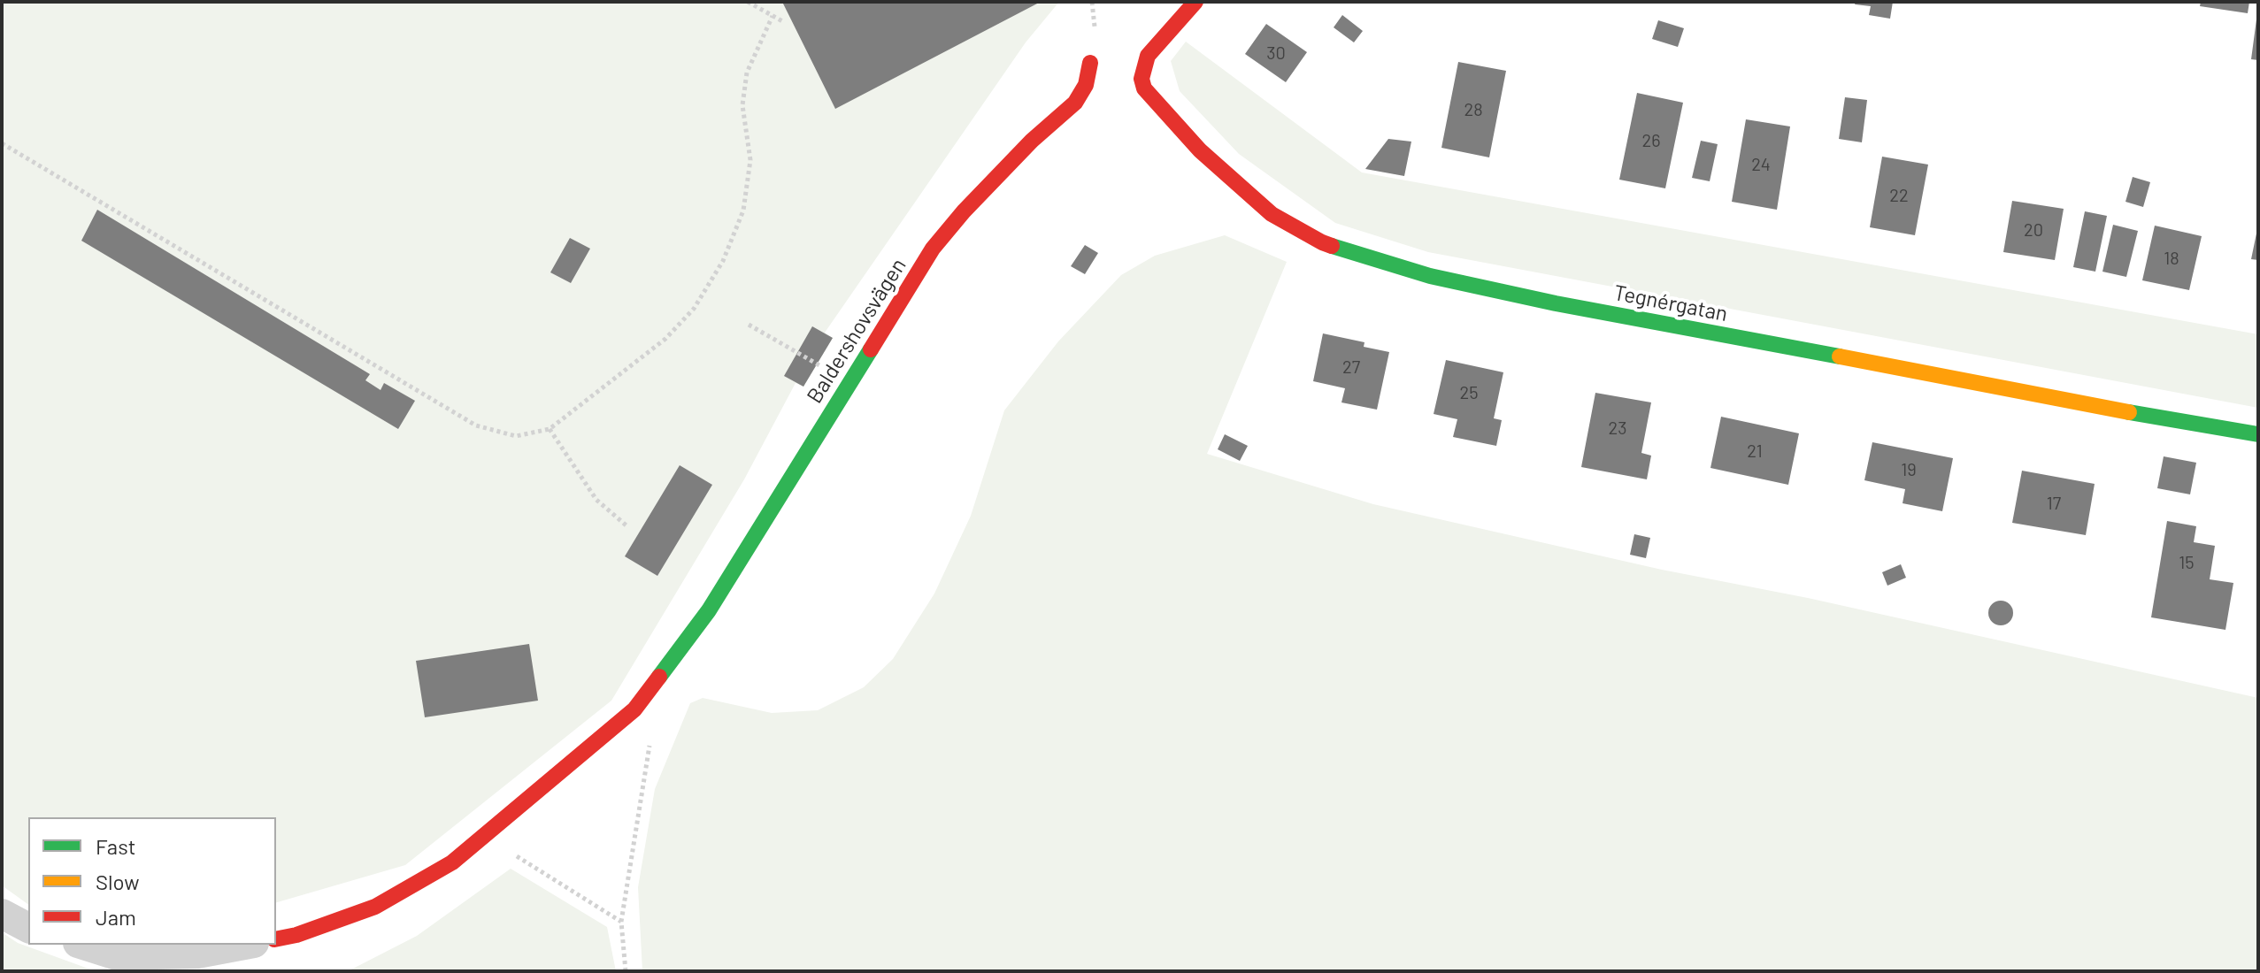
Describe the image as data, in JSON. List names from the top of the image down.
{
  "streets": {
    "street": ["Tegnérgatan", "Baldershovsvägen"]
  },
  "house_numbers": [
    "30",
    "28",
    "26",
    "24",
    "22",
    "20",
    "18",
    "27",
    "25",
    "23",
    "21",
    "19",
    "17",
    "15"
  ],
  "legend": ["Fast", "Slow", "Jam"]
}
